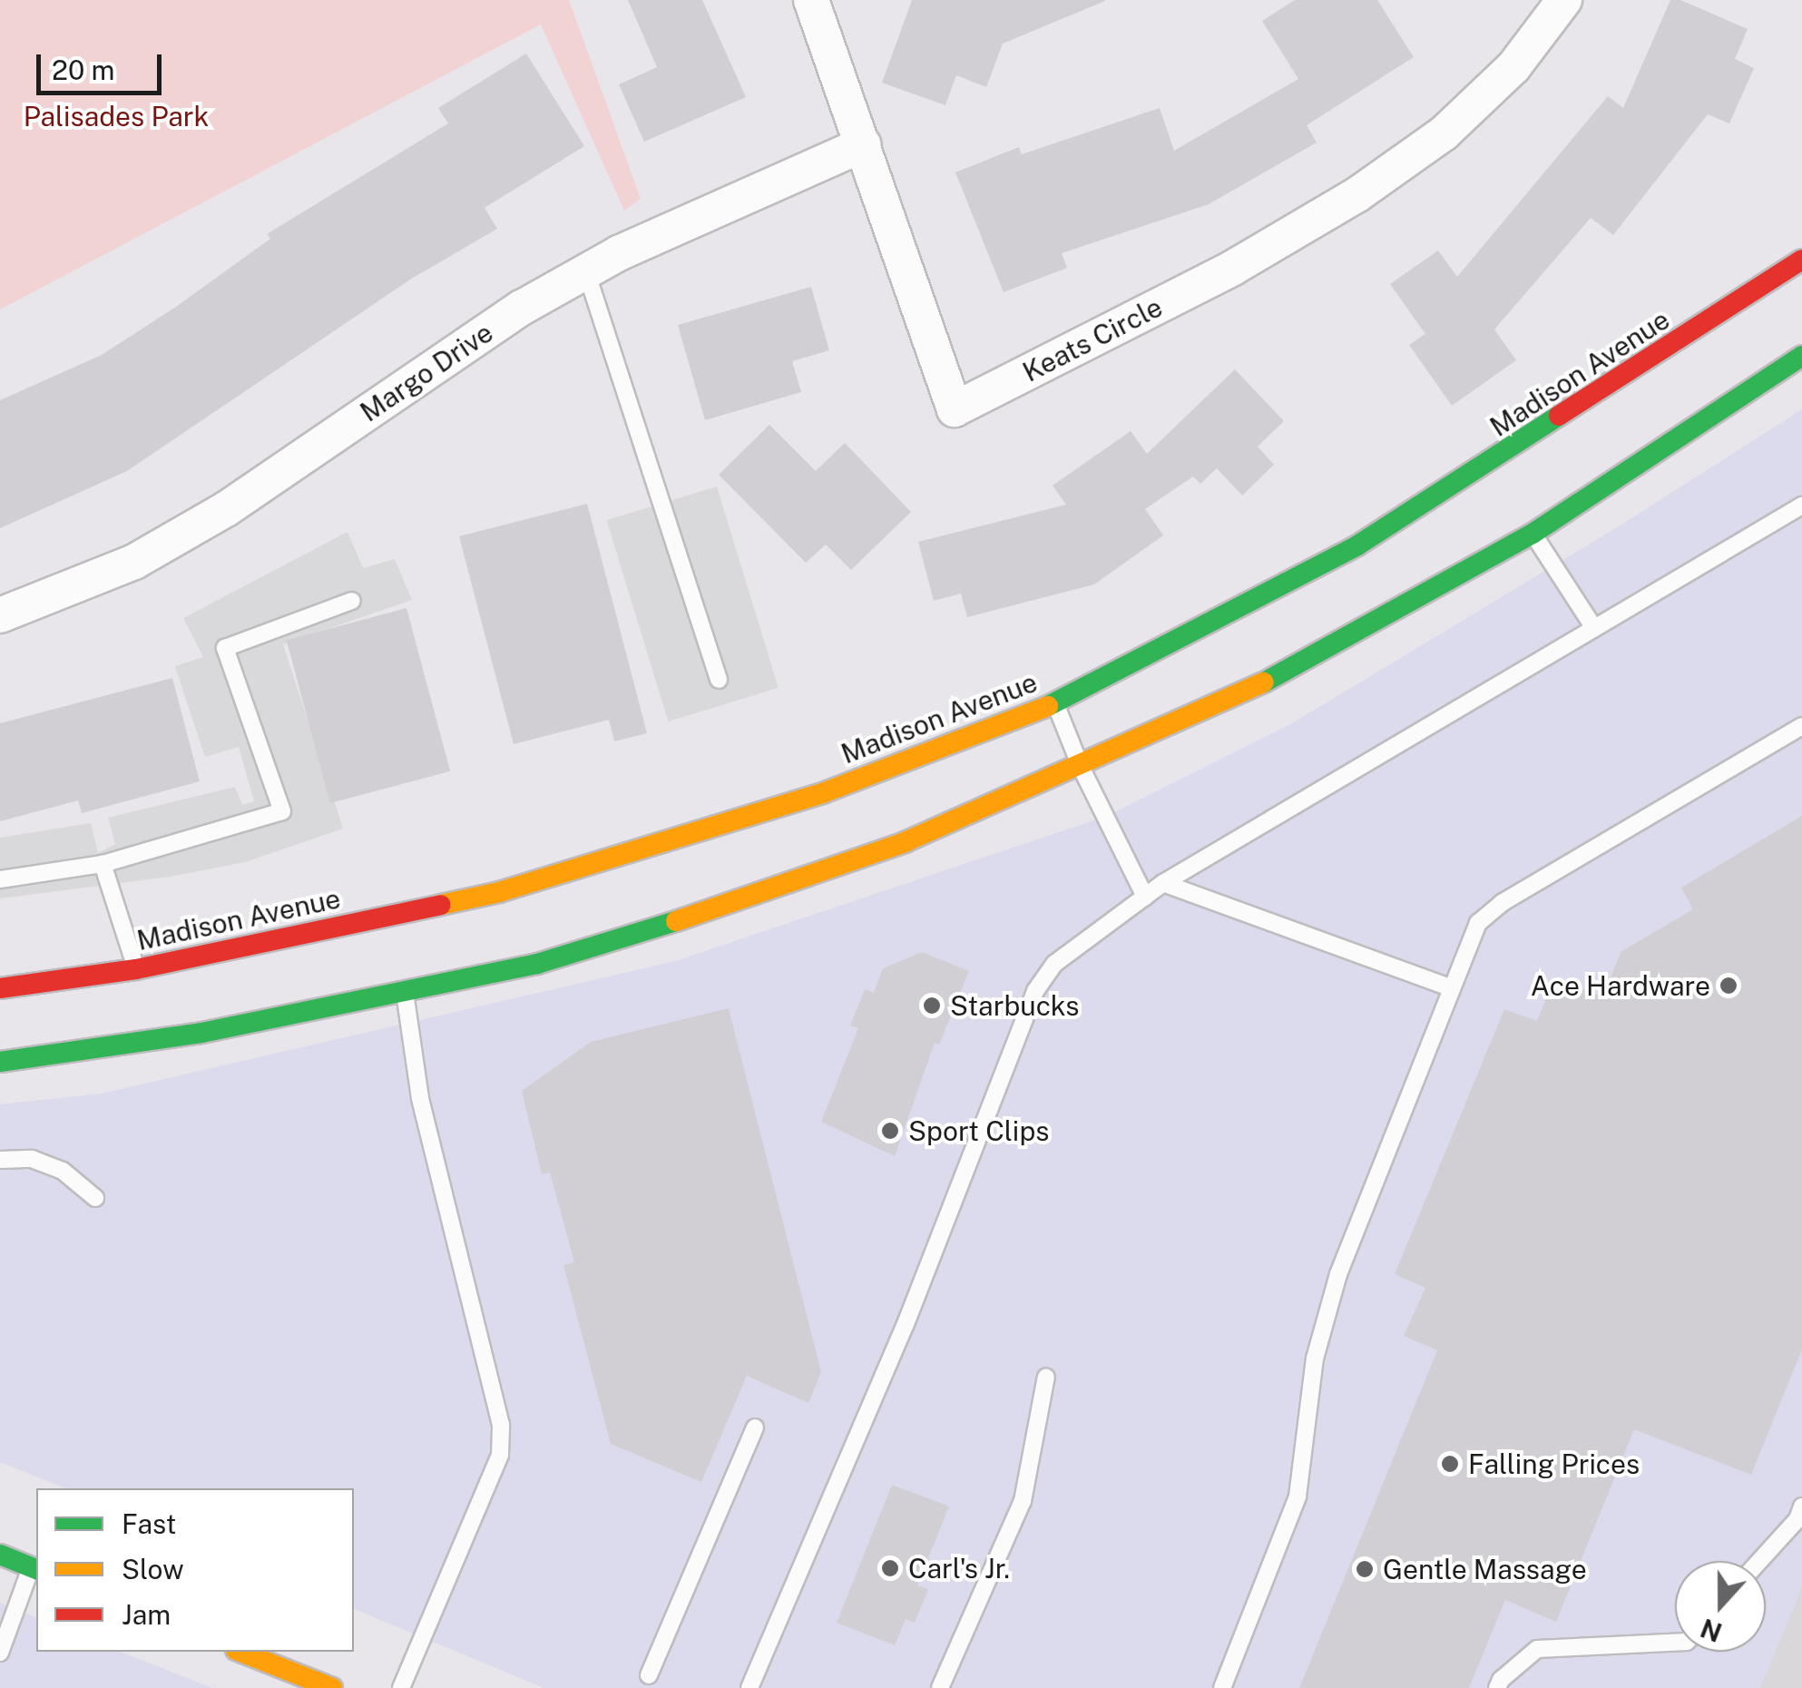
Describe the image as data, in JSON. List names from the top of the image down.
{
  "streets": {
    "main road": ["Madison Avenue"],
    "street": ["Keats Circle", "Margo Drive"]
  },
  "crossings": [
    ["Keats Circle", "Margo Drive"]
  ],
  "parks": ["Palisades Park"],
  "places": [
    "Ace Hardware",
    "Starbucks",
    "Sport Clips",
    "Falling Prices",
    "Carl's Jr.",
    "Gentle Massage"
  ],
  "legend": ["Fast", "Slow", "Jam"],
  "scale_bar": "20 m",
  "north": "bottom"
}
